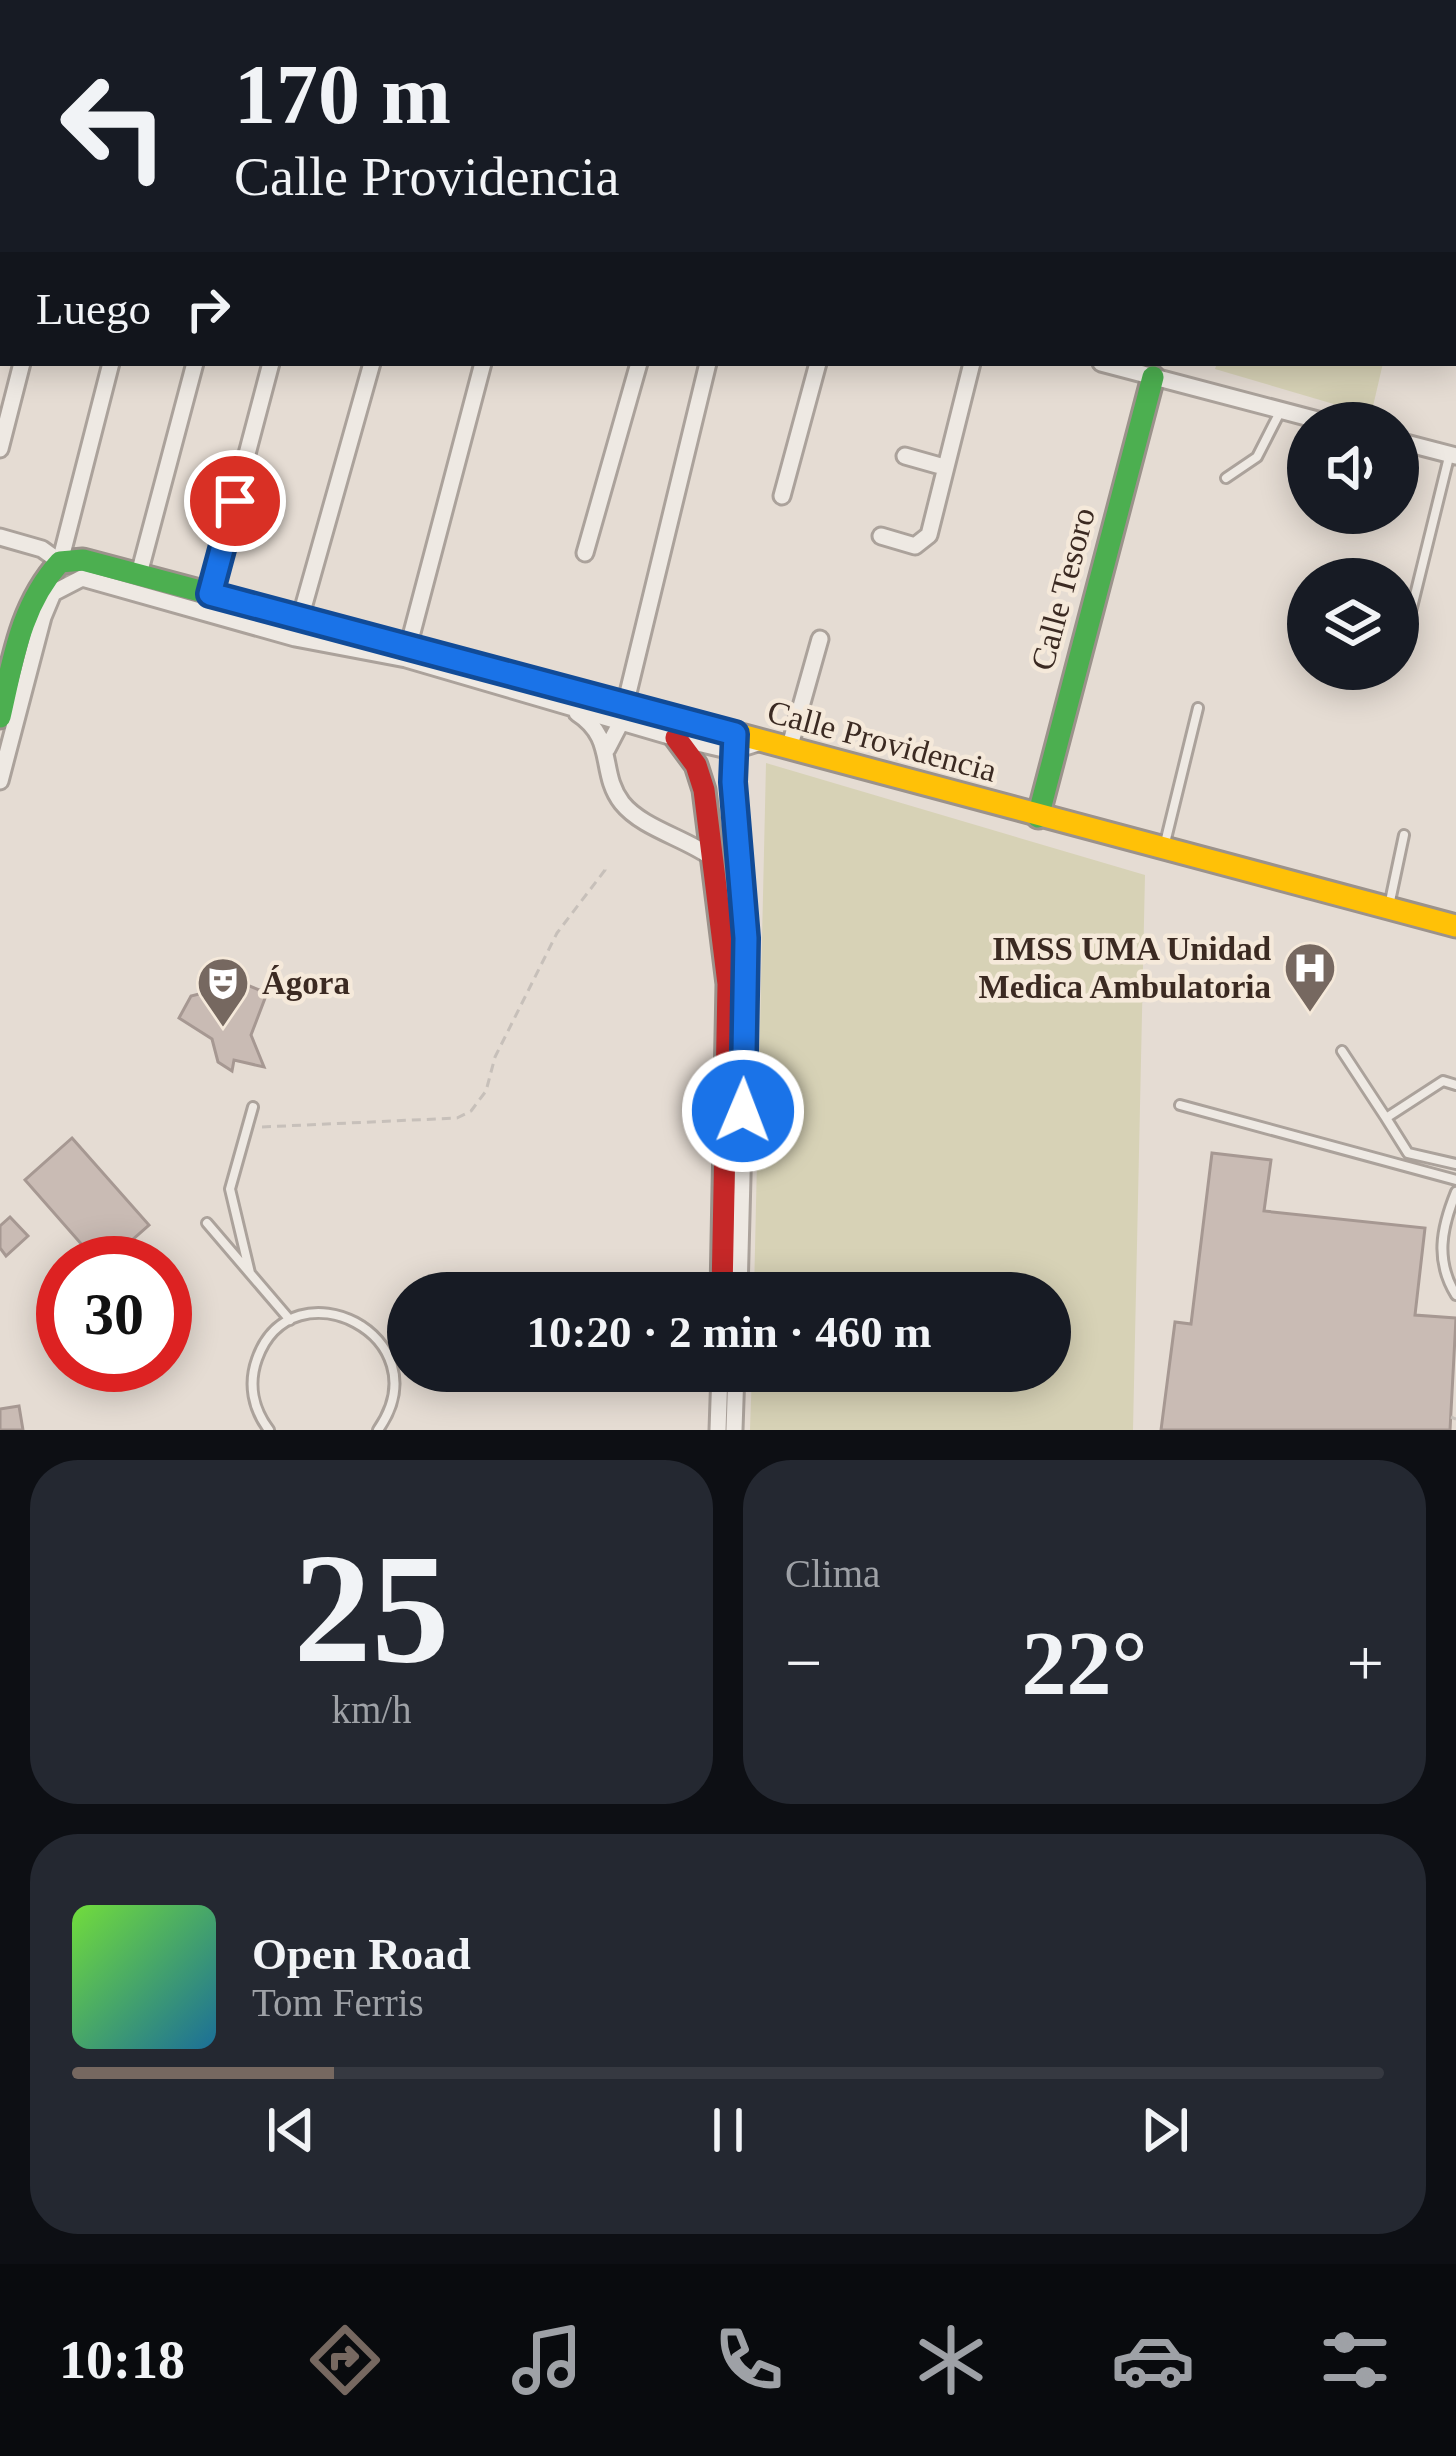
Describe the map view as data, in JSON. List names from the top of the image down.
{
  "streets": {
    "street": ["Calle Tesoro", "Calle Providencia"]
  },
  "crossings": [
    ["Calle Tesoro", "Calle Providencia"]
  ],
  "places": {
    "hospital": ["IMSS UMA Unidad Medica Ambulatoria"],
    "theatre": ["Ágora"]
  },
  "page": {
    "turn": ["170 m", "Calle Providencia"],
    "then": "Luego",
    "limit": "30",
    "trip": "10:20 · 2 min · 460 m",
    "tile": [
      ["25", "km/h"],
      "Clima"
    ],
    "heat": ["−", "22°", "+"],
    "song": ["Open Road", "Tom Ferris"],
    "tabs": "10:18"
  }
}
